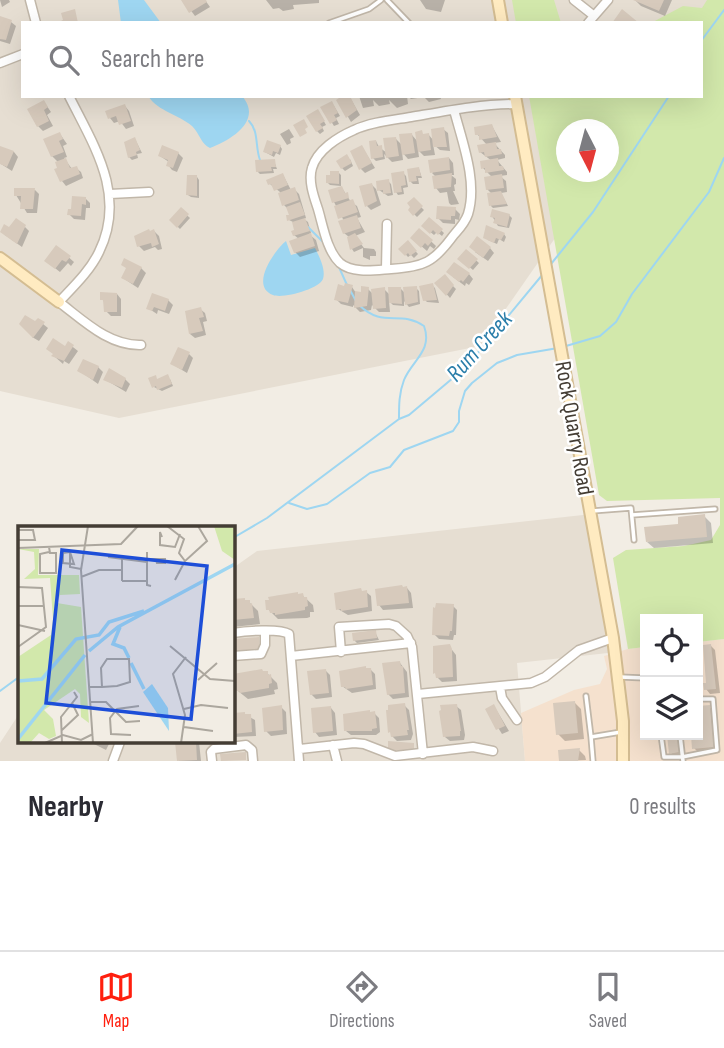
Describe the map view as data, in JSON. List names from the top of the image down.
{
  "streets": {
    "street": ["Rock Quarry Road"]
  },
  "water": ["Rum Creek"],
  "north": "bottom",
  "page": {
    "search": "Search here",
    "heading": ["Nearby", "0 results"],
    "nav": ["Map", "Directions", "Saved"]
  }
}
